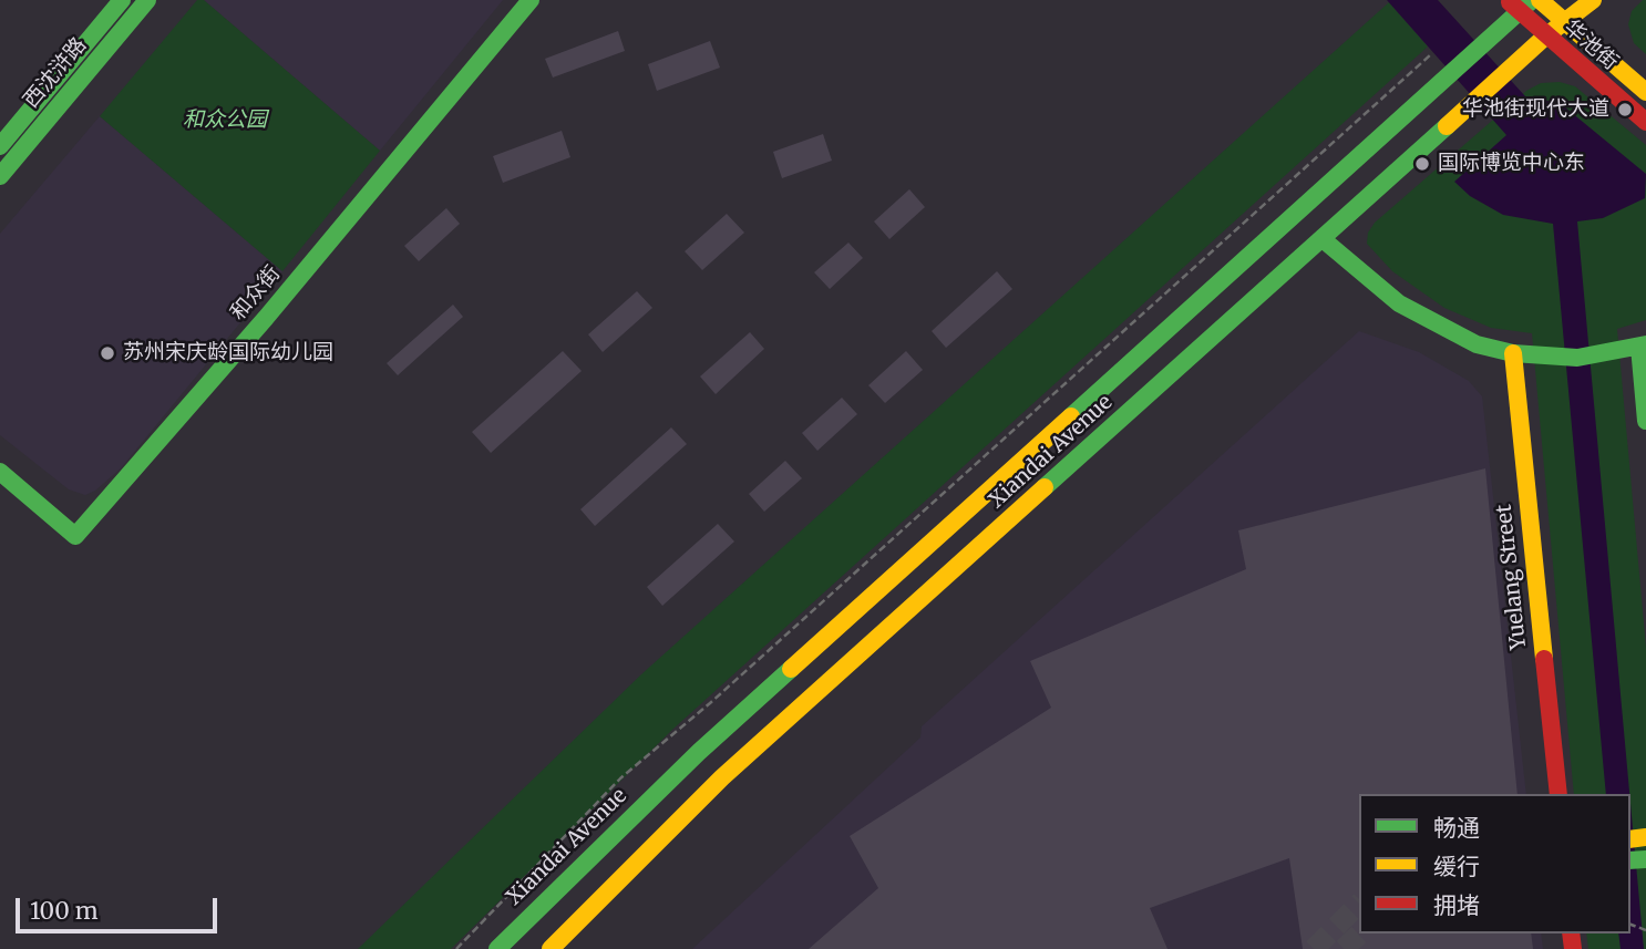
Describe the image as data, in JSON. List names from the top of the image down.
{
  "streets": {
    "main road": [
      "华池街",
      "西沈浒路",
      "和众街",
      "Xiandai Avenue",
      "Yuelang Street"
    ]
  },
  "crossings": [
    ["华池街", "Xiandai Avenue"]
  ],
  "parks": ["和众公园"],
  "places": ["华池街现代大道", "国际博览中心东", "苏州宋庆龄国际幼儿园"],
  "legend": ["畅通", "缓行", "拥堵"],
  "scale_bar": "100 m"
}
